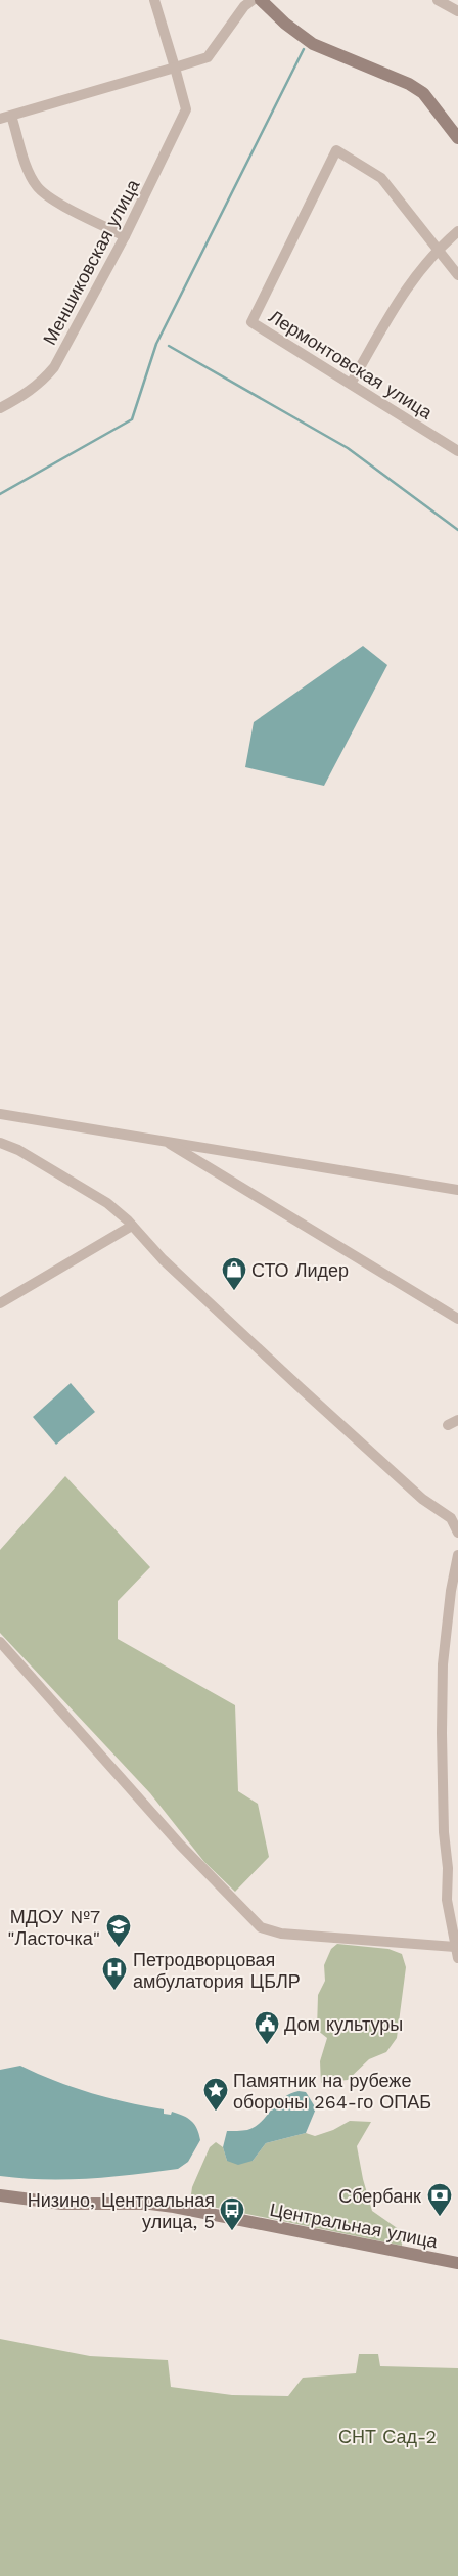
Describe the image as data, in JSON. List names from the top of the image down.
{
  "streets": {
    "street": ["Меншиковская улица", "Лермонтовская улица", "Центральная улица"]
  },
  "parks": ["СНТ Сад-2"],
  "places": {
    "shop": ["СТО Лидер"],
    "school or university": ["МДОУ №7 \"Ласточка\""],
    "hospital": ["Петродворцовая амбулатория ЦБЛР"],
    "public building": ["Дом культуры"],
    "place": ["Памятник на рубеже обороны 264-го ОПАБ"],
    "bank": ["Сбербанк"],
    "bus stop": ["Низино, Центральная улица, 5"]
  }
}
